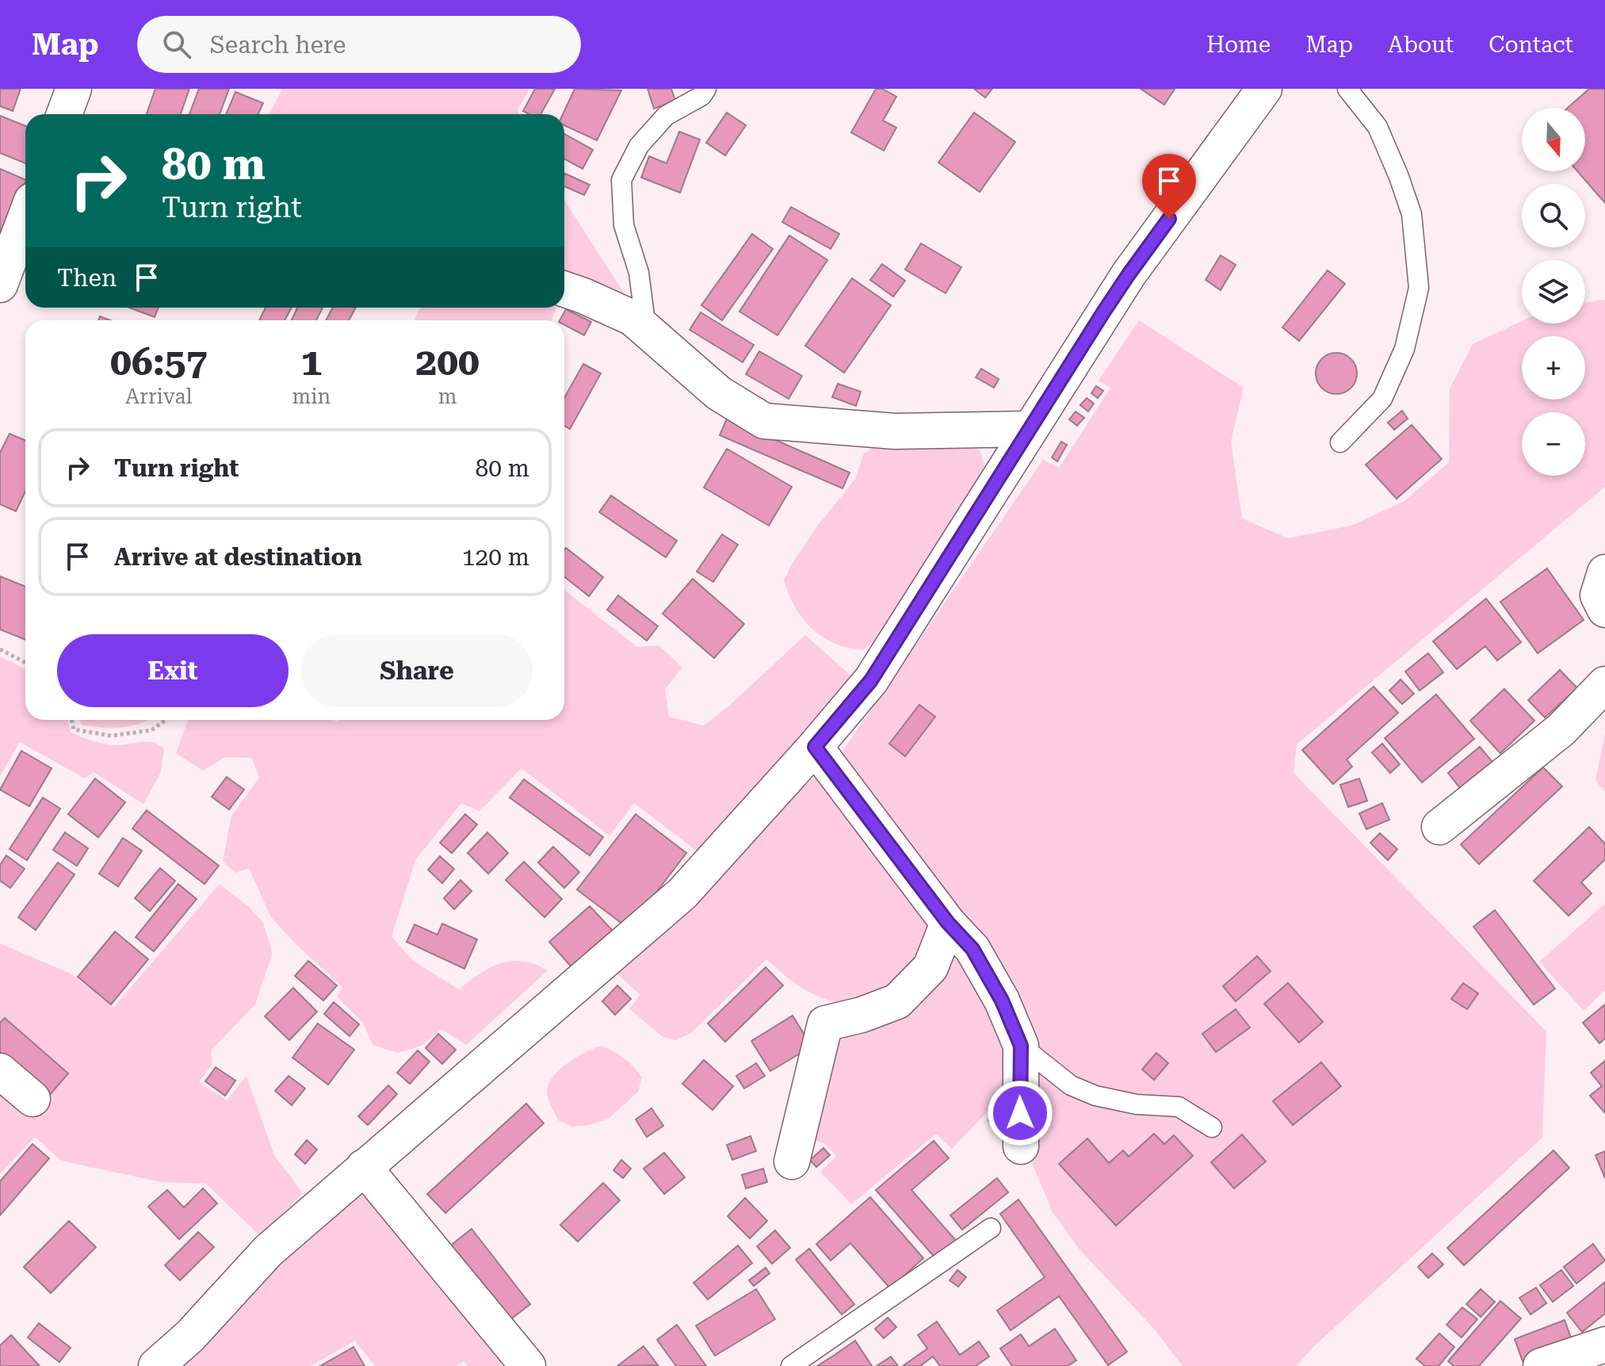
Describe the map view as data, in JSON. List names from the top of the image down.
{
  "north": "bottom",
  "page": {
    "header": "Map",
    "search": "Search here",
    "nav": [
      "Home",
      "Map",
      "About",
      "Contact"
    ],
    "map_buttons": ["+", "−"],
    "turn": ["80 m", "Turn right"],
    "then": "Then",
    "eta": [
      "06:57",
      "Arrival",
      "1",
      "min",
      "200",
      "m"
    ],
    "list": [
      {
        "name": "Turn right",
        "value": "80 m"
      },
      {
        "name": "Arrive at destination",
        "value": "120 m"
      }
    ],
    "buttons": ["Exit", "Share"]
  }
}
